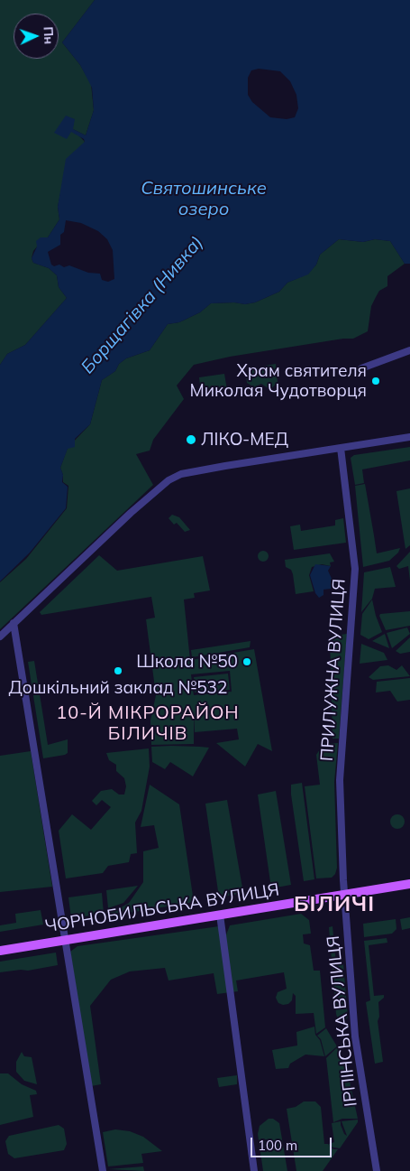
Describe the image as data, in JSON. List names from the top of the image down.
{
  "streets": {
    "main road": ["ЧОРНОБИЛЬСЬКА ВУЛИЦЯ"],
    "street": ["ПРИЛУЖНА ВУЛИЦЯ", "ІРПІНСЬКА ВУЛИЦЯ"]
  },
  "crossings": [
    ["ПРИЛУЖНА ВУЛИЦЯ", "ЧОРНОБИЛЬСЬКА ВУЛИЦЯ"],
    ["ПРИЛУЖНА ВУЛИЦЯ", "ІРПІНСЬКА ВУЛИЦЯ"],
    ["ЧОРНОБИЛЬСЬКА ВУЛИЦЯ", "ІРПІНСЬКА ВУЛИЦЯ"]
  ],
  "districts": ["10-Й МІКРОРАЙОН БІЛИЧІВ", "БІЛИЧІ"],
  "water": ["Святошинське озеро", "Борщагівка (Нивка)"],
  "places": [
    "Храм святителя Миколая Чудотворця",
    "ЛІКО-МЕД",
    "Школа №50",
    "Дошкільний заклад №532"
  ],
  "scale_bar": "100 m",
  "north": "right"
}
